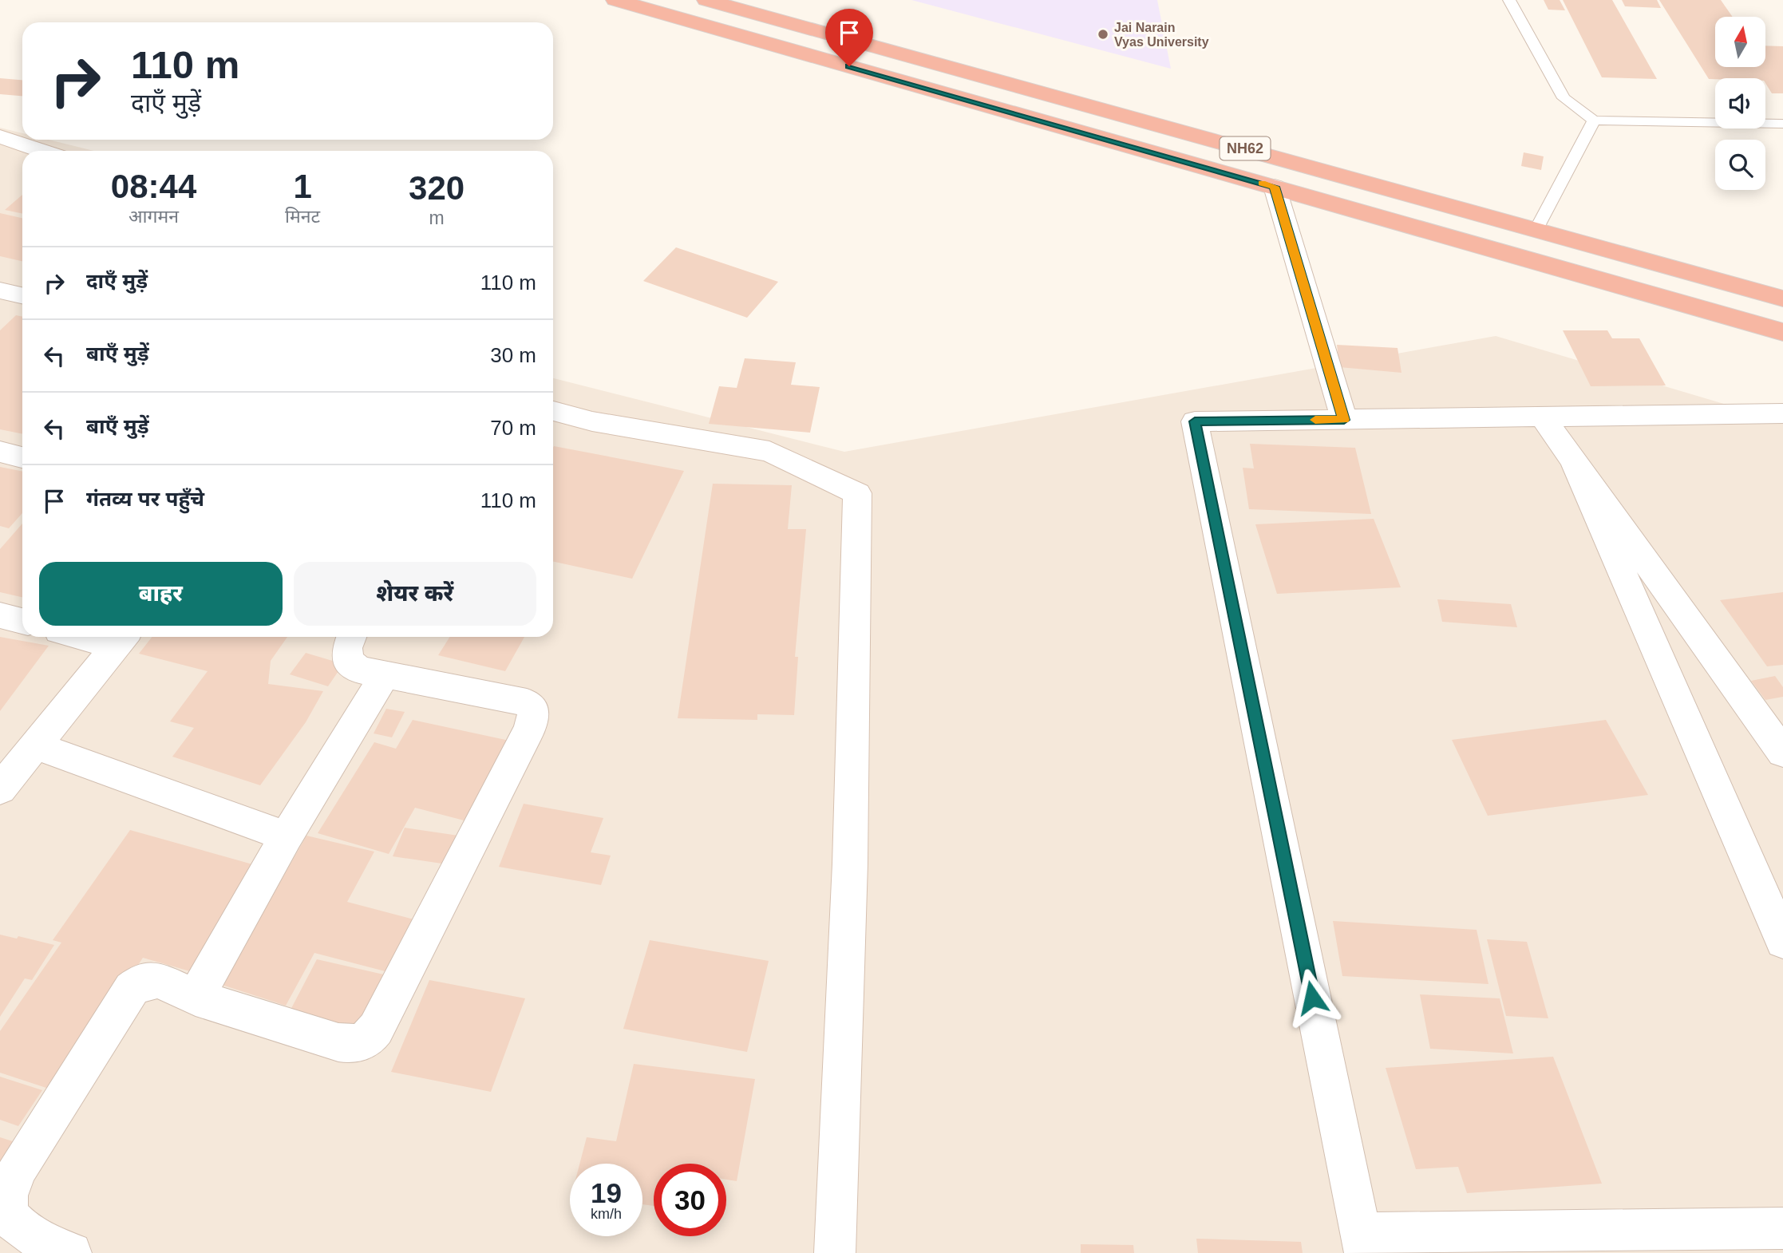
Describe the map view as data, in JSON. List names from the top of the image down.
{
  "streets": {
    "highway": ["NH62"]
  },
  "places": ["Jai Narain Vyas University"],
  "north": "top",
  "page": {
    "turn": ["110 m", "दाएँ मुड़ें"],
    "eta": [
      "08:44",
      "आगमन",
      "1",
      "मिनट",
      "320",
      "m"
    ],
    "list": [
      {
        "name": "दाएँ मुड़ें",
        "value": "110 m"
      },
      {
        "name": "बाएँ मुड़ें",
        "value": "30 m"
      },
      {
        "name": "बाएँ मुड़ें",
        "value": "70 m"
      },
      {
        "name": "गंतव्य पर पहुँचे",
        "value": "110 m"
      }
    ],
    "buttons": ["बाहर", "शेयर करें"],
    "speed": "19 km/h",
    "limit": "30"
  }
}
